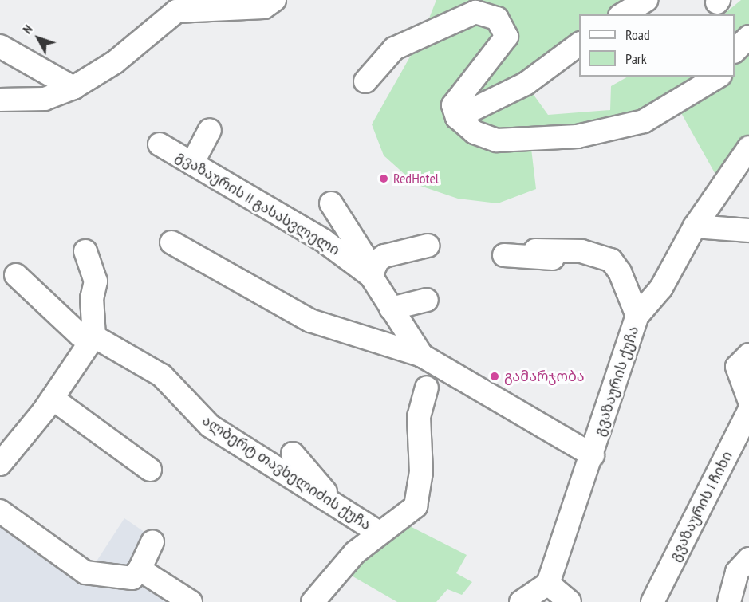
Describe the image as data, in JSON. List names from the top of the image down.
{
  "streets": {
    "street": [
      "გვაზაურის II გასასვლელი",
      "გვაზაურის ქუჩა",
      "ალბერტ თავხელიძის ქუჩა",
      "გვაზაურის I ჩიხი"
    ]
  },
  "crossings": [
    ["გვაზაურის II გასასვლელი", "გვაზაურის ქუჩა"]
  ],
  "places": ["RedHotel", "გამარჯობა"],
  "legend": ["Road", "Park"],
  "north": "top left"
}
